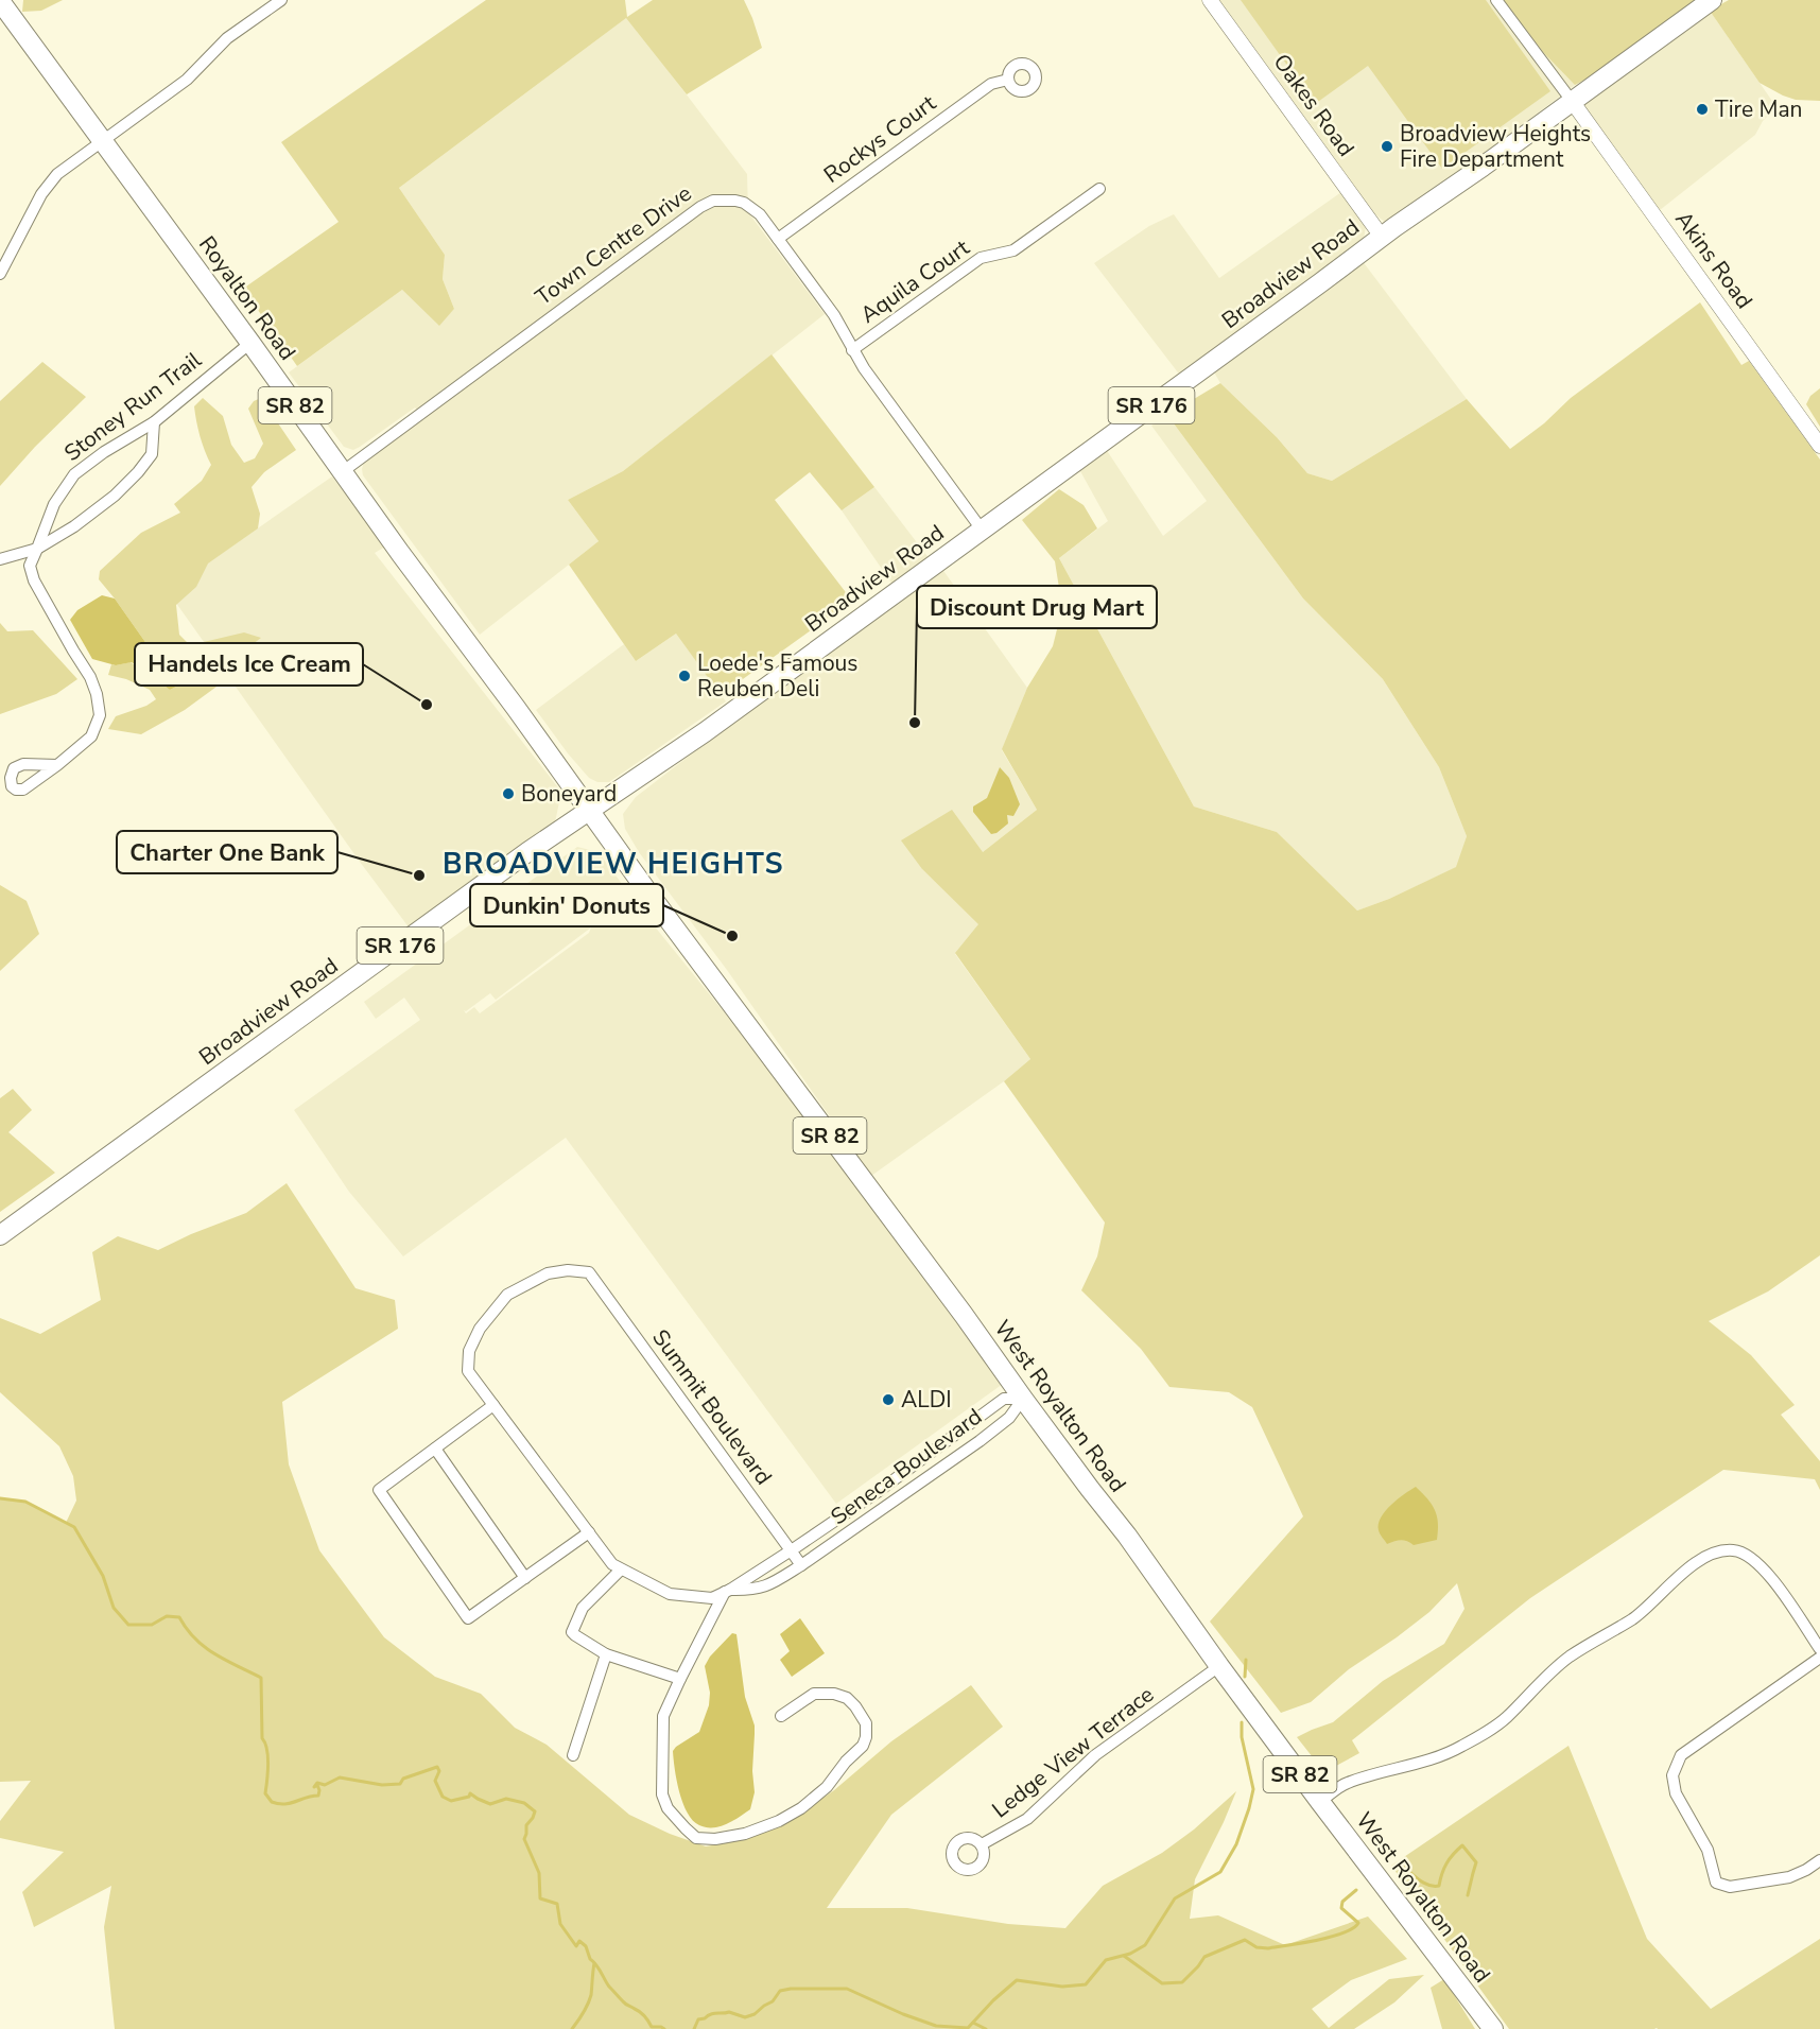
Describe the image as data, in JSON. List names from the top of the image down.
{
  "streets": {
    "main road": [
      "Broadview Road",
      "Royalton Road",
      "SR 82",
      "SR 176",
      "West Royalton Road"
    ],
    "street": [
      "Oakes Road",
      "Rockys Court",
      "Town Centre Drive",
      "Akins Road",
      "Aquila Court",
      "Stoney Run Trail",
      "Summit Boulevard",
      "Seneca Boulevard",
      "Ledge View Terrace"
    ]
  },
  "crossings": [
    ["Oakes Road", "Broadview Road"],
    ["Rockys Court", "Town Centre Drive"],
    ["Town Centre Drive", "Broadview Road"],
    ["Town Centre Drive", "Aquila Court"],
    ["Town Centre Drive", "Royalton Road"],
    ["Akins Road", "Broadview Road"],
    ["Broadview Road", "Royalton Road"],
    ["Broadview Road", "West Royalton Road"],
    ["Royalton Road", "Stoney Run Trail"],
    ["Royalton Road", "West Royalton Road"],
    ["West Royalton Road", "Seneca Boulevard"],
    ["West Royalton Road", "Ledge View Terrace"],
    ["Summit Boulevard", "Seneca Boulevard"]
  ],
  "districts": ["BROADVIEW HEIGHTS"],
  "places": [
    "Tire Man",
    "Broadview Heights Fire Department",
    "Loede's Famous Reuben Deli",
    "Handels Ice Cream",
    "Discount Drug Mart",
    "Boneyard",
    "Charter One Bank",
    "Dunkin' Donuts",
    "ALDI"
  ]
}
